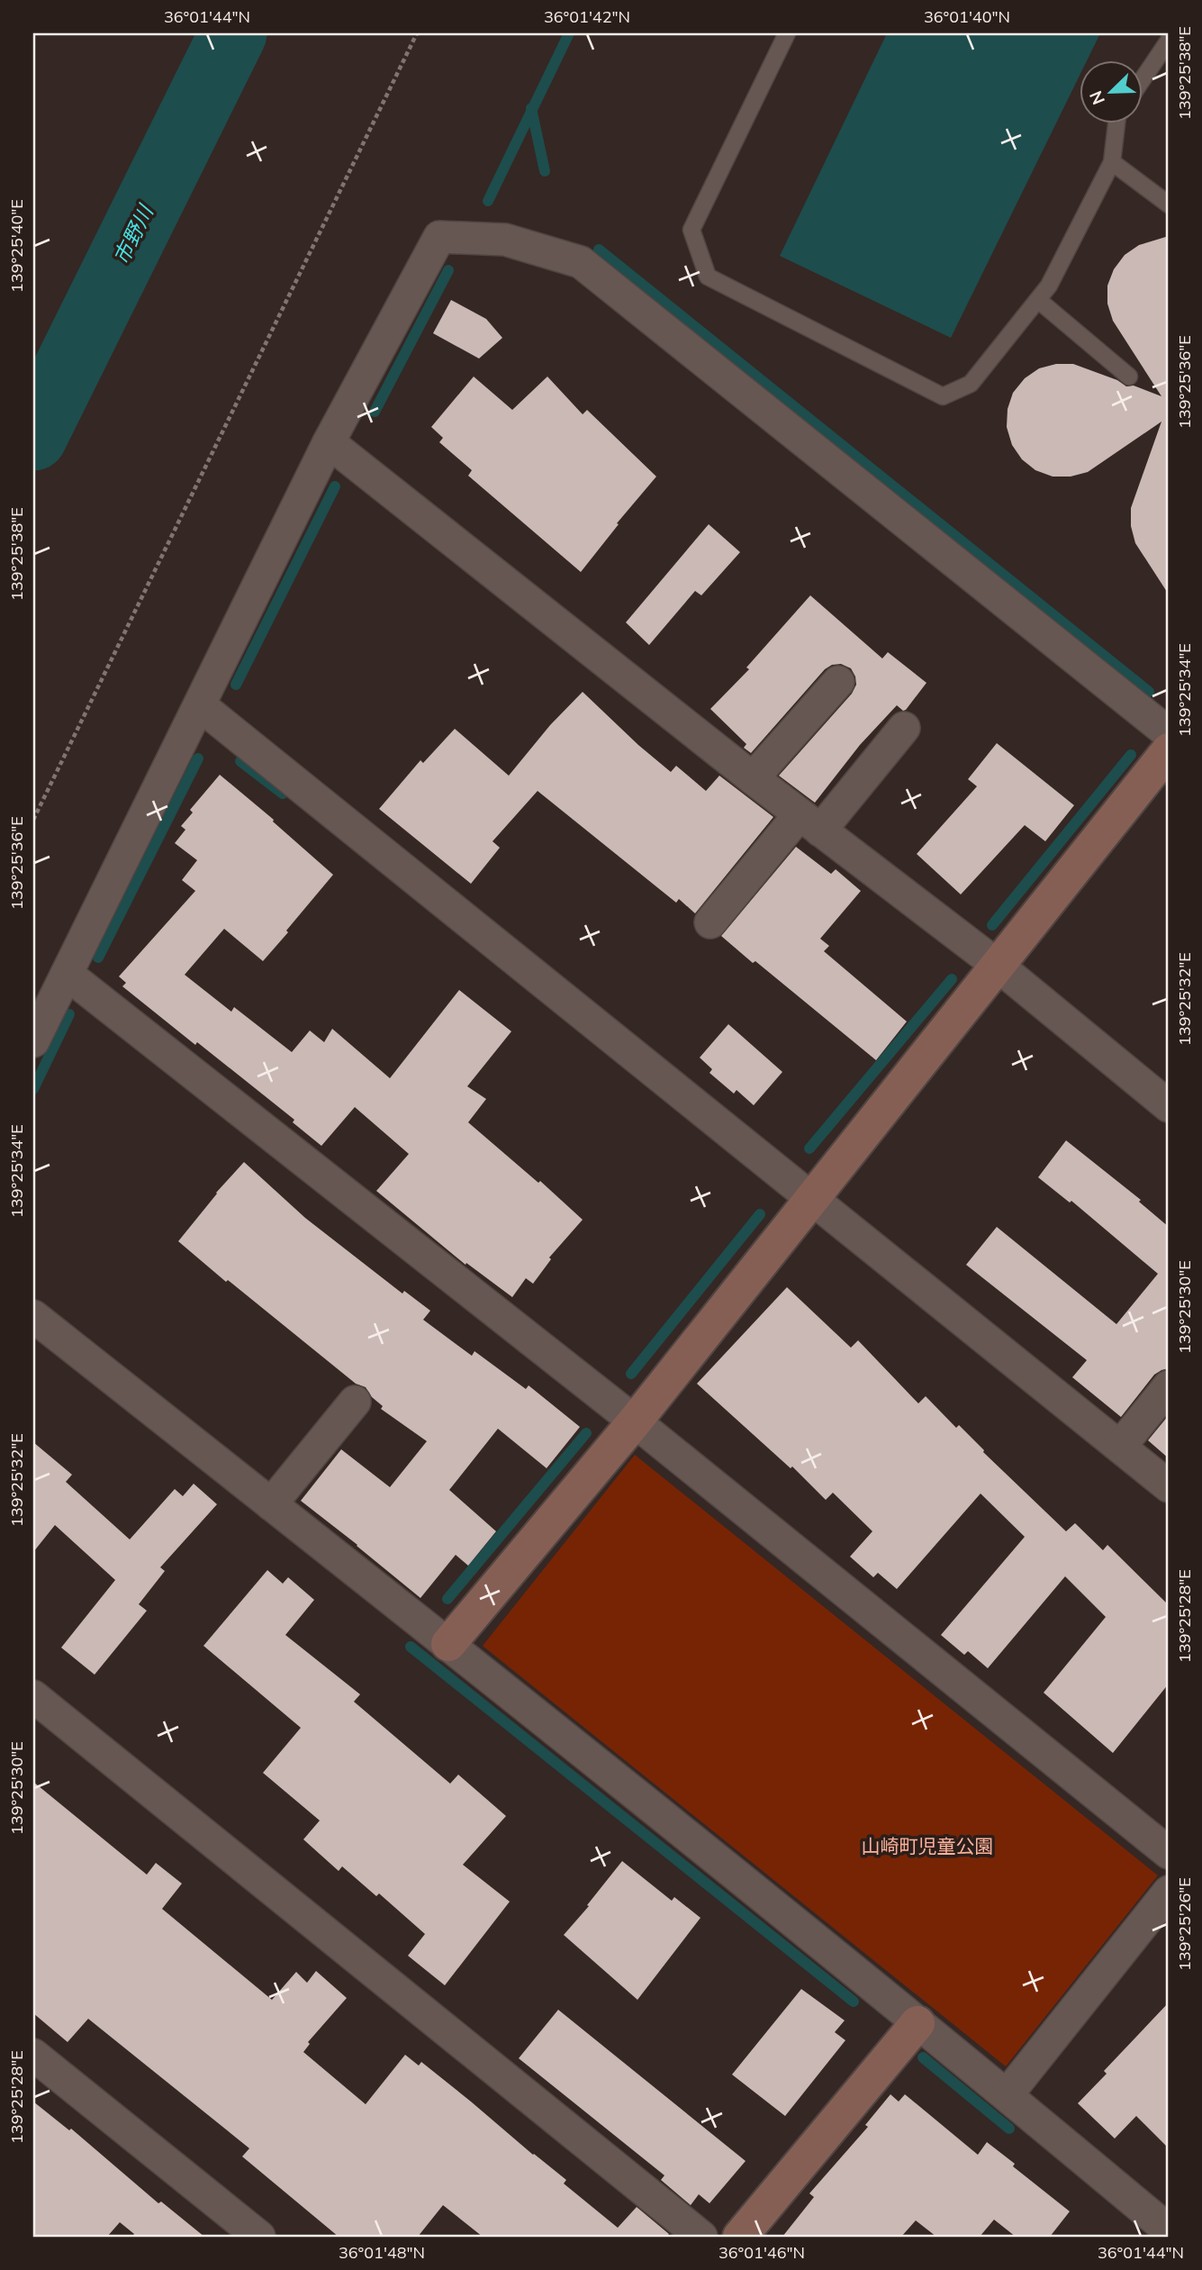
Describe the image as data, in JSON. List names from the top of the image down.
{
  "water": ["市野川"],
  "parks": ["山崎町児童公園"],
  "north": "bottom left",
  "coordinates": [
    "36°01'44\"N",
    "36°01'42\"N",
    "36°01'40\"N",
    "139°25'38\"E",
    "139°25'40\"E",
    "139°25'36\"E",
    "139°25'34\"E",
    "139°25'32\"E",
    "139°25'30\"E",
    "139°25'28\"E",
    "139°25'26\"E",
    "36°01'48\"N",
    "36°01'46\"N"
  ]
}
